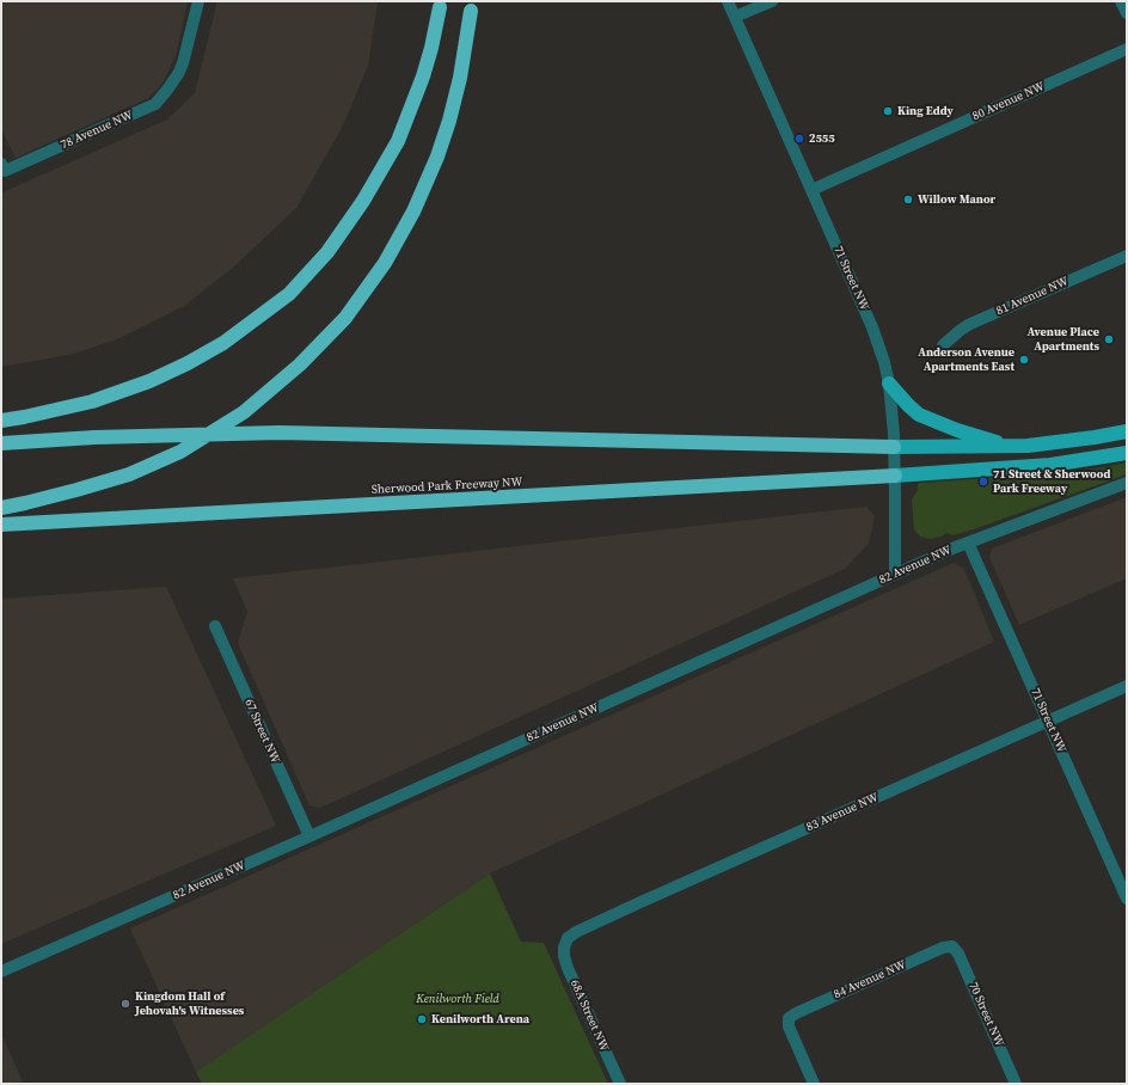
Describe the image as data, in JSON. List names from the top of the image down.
{
  "streets": {
    "highway": ["Sherwood Park Freeway NW"],
    "street": [
      "80 Avenue NW",
      "78 Avenue NW",
      "71 Street NW",
      "81 Avenue NW",
      "82 Avenue NW",
      "67 Street NW",
      "83 Avenue NW",
      "84 Avenue NW",
      "70 Street NW",
      "68A Street NW"
    ]
  },
  "crossings": [
    ["80 Avenue NW", "71 Street NW"],
    ["71 Street NW", "Sherwood Park Freeway NW"],
    ["71 Street NW", "82 Avenue NW"],
    ["71 Street NW", "83 Avenue NW"],
    ["82 Avenue NW", "67 Street NW"],
    ["83 Avenue NW", "68A Street NW"],
    ["84 Avenue NW", "70 Street NW"]
  ],
  "parks": ["Kenilworth Field"],
  "places": [
    "King Eddy",
    "2555",
    "Willow Manor",
    "Avenue Place Apartments",
    "Anderson Avenue Apartments East",
    "71 Street & Sherwood Park Freeway",
    "Kingdom Hall of Jehovah's Witnesses",
    "Kenilworth Arena"
  ]
}
